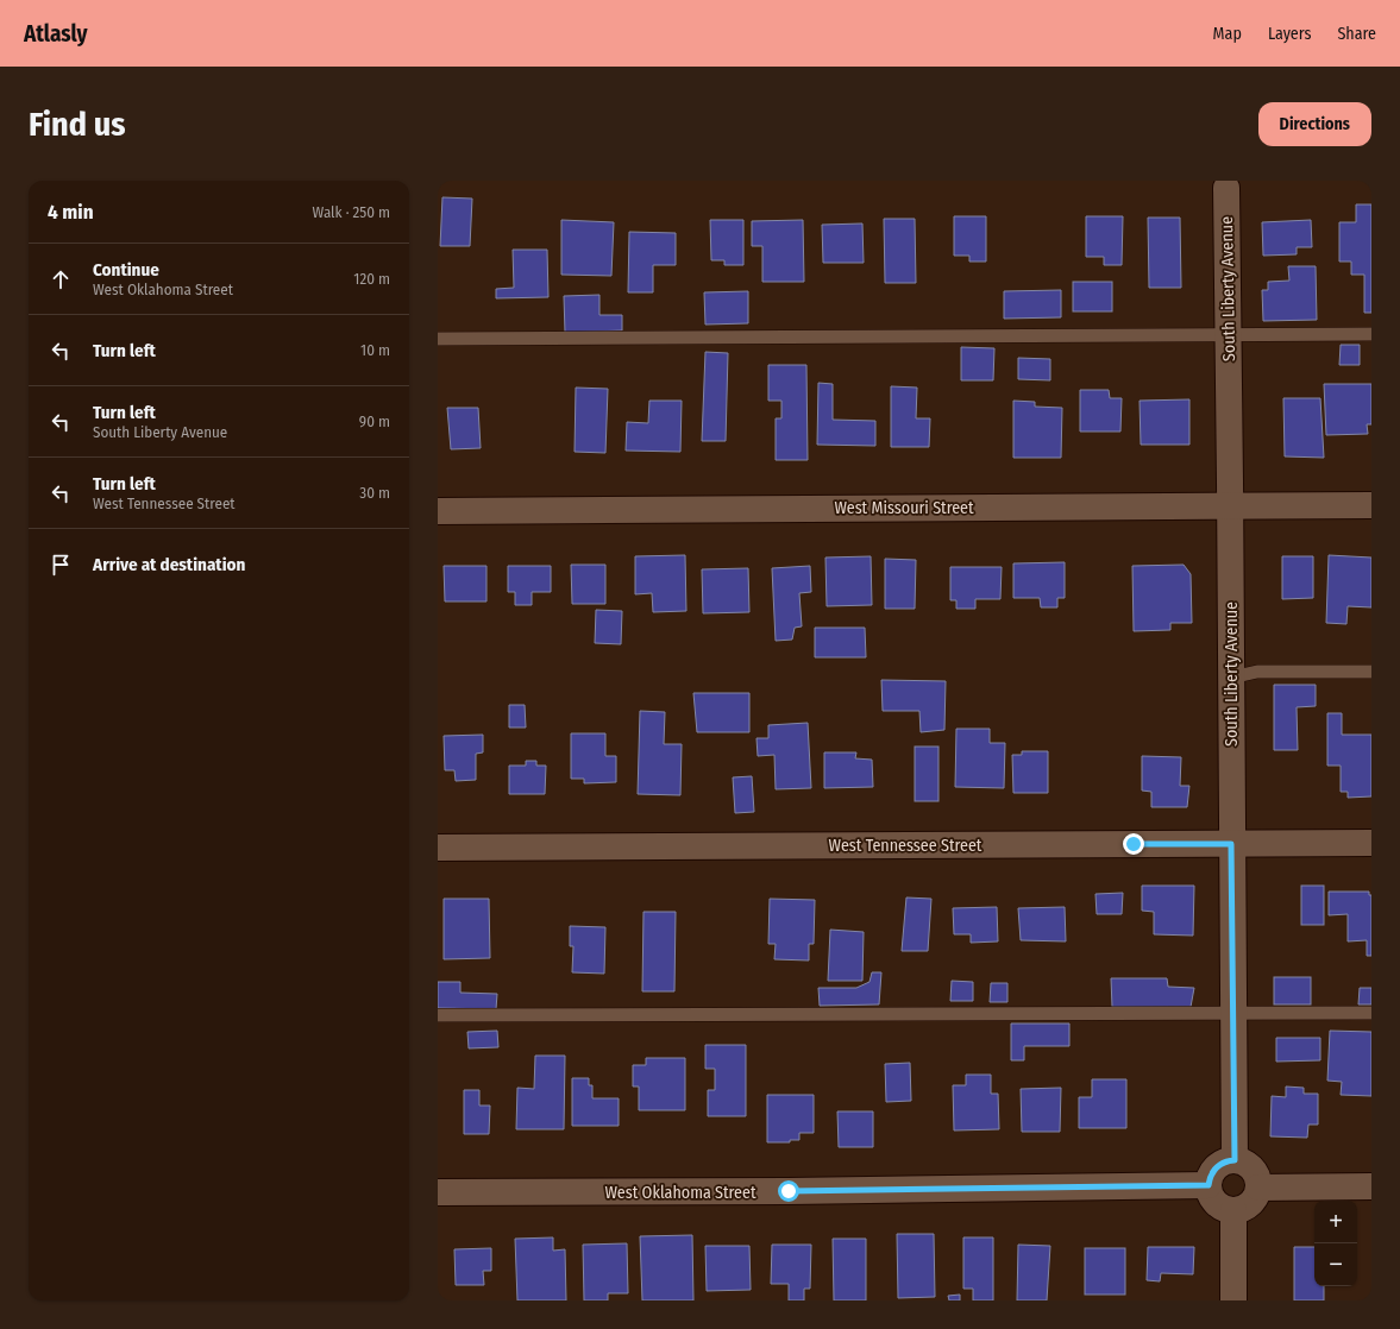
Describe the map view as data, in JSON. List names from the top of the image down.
{
  "streets": {
    "street": [
      "South Liberty Avenue",
      "West Missouri Street",
      "West Tennessee Street",
      "West Oklahoma Street"
    ]
  },
  "crossings": [
    ["South Liberty Avenue", "West Missouri Street"],
    ["South Liberty Avenue", "West Tennessee Street"],
    ["South Liberty Avenue", "West Oklahoma Street"]
  ],
  "page": {
    "header": "Atlasly",
    "nav": ["Map", "Layers", "Share"],
    "buttons": "Directions",
    "title": "Find us",
    "heading": ["4 min", "Walk · 250 m"],
    "list": [
      ["Continue", "West Oklahoma Street", "120 m"],
      ["Turn left", "10 m"],
      ["Turn left", "South Liberty Avenue", "90 m"],
      ["Turn left", "West Tennessee Street", "30 m"],
      "Arrive at destination"
    ],
    "map_buttons": ["+", "−"]
  }
}
